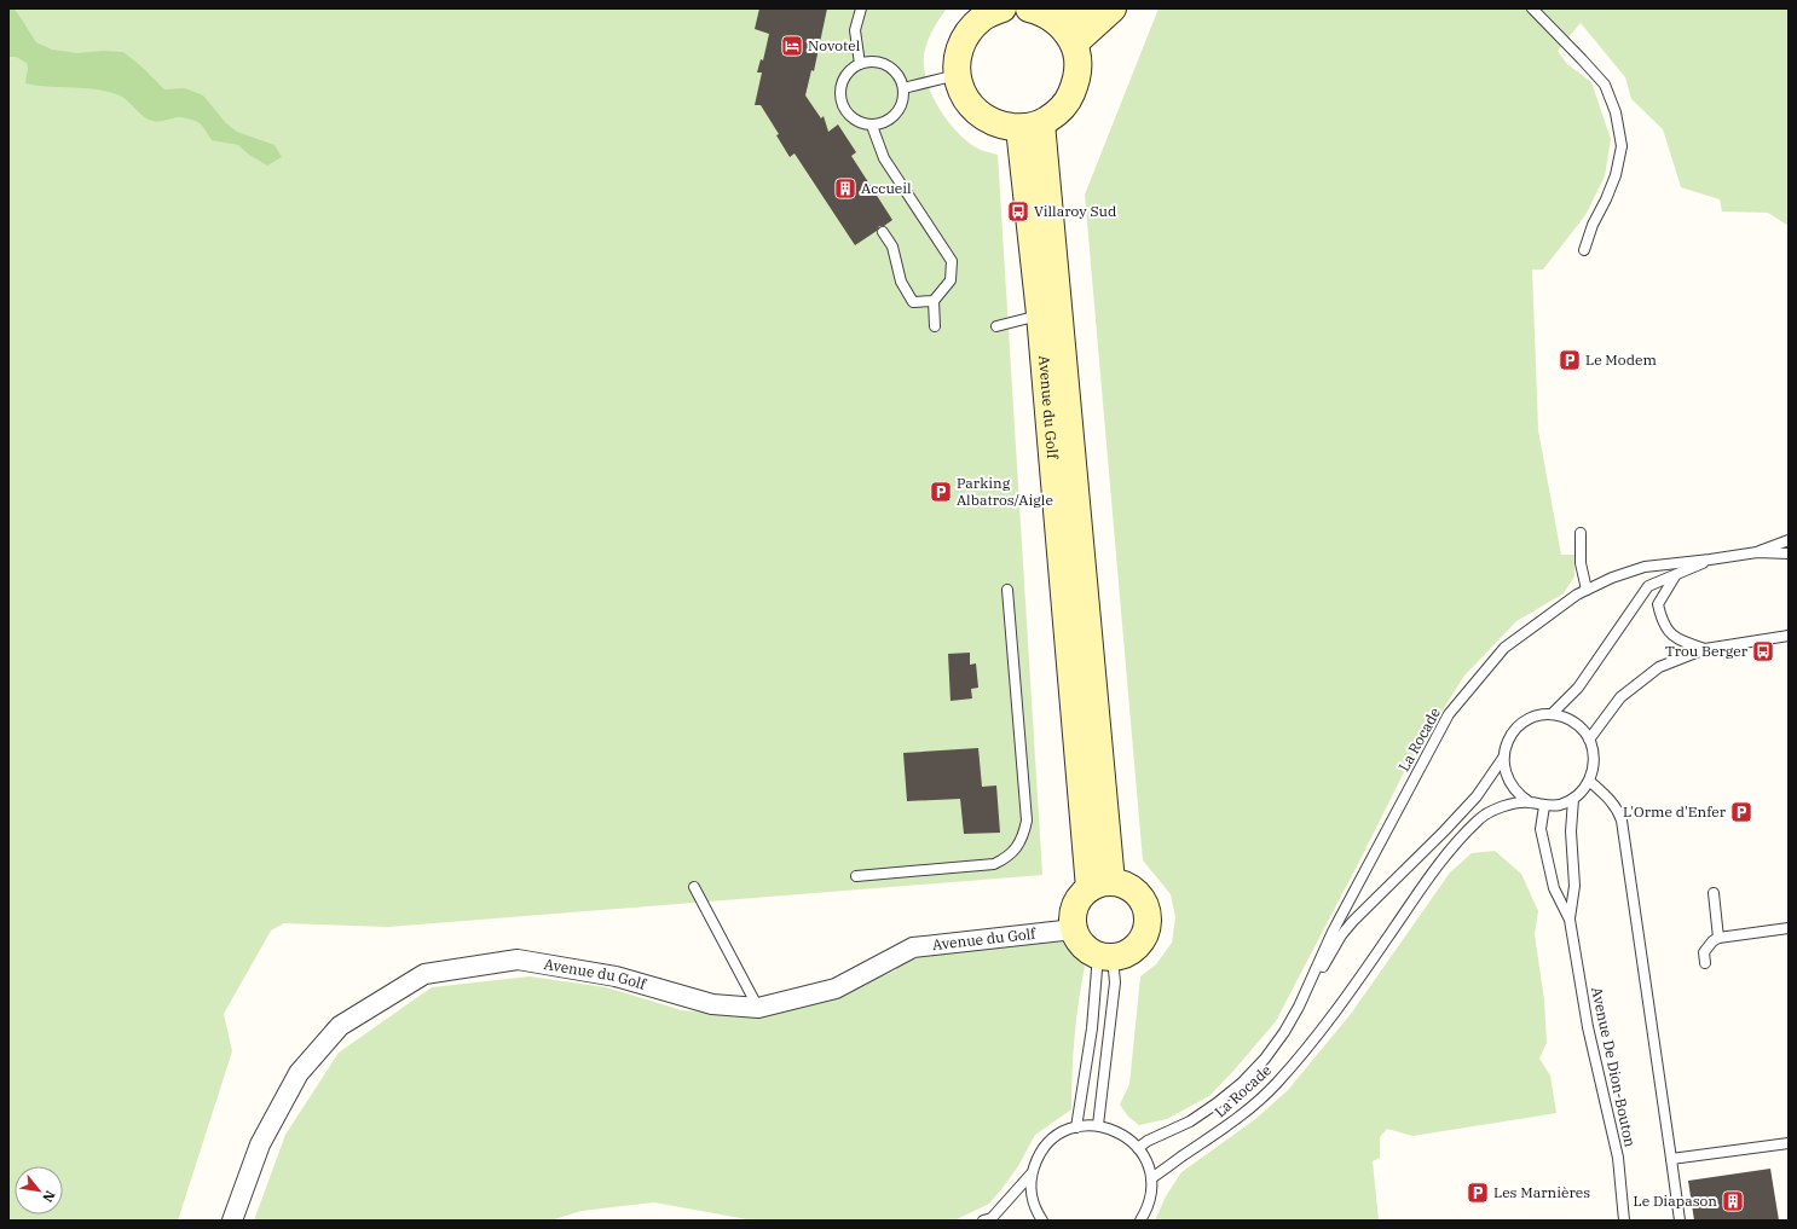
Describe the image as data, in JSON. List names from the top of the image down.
{
  "streets": {
    "street": ["Avenue du Golf"],
    "lane": ["La Rocade", "Avenue De Dion-Bouton"]
  },
  "crossings": [
    ["La Rocade", "Avenue De Dion-Bouton"]
  ],
  "places": {
    "hotel": ["Novotel"],
    "building": ["Accueil", "Le Diapason"],
    "bus stop": ["Villaroy Sud", "Trou Berger"],
    "parking": [
      "Le Modem",
      "Parking Albatros/Aigle",
      "L'Orme d'Enfer",
      "Les Marnières"
    ]
  },
  "north": "bottom right"
}
